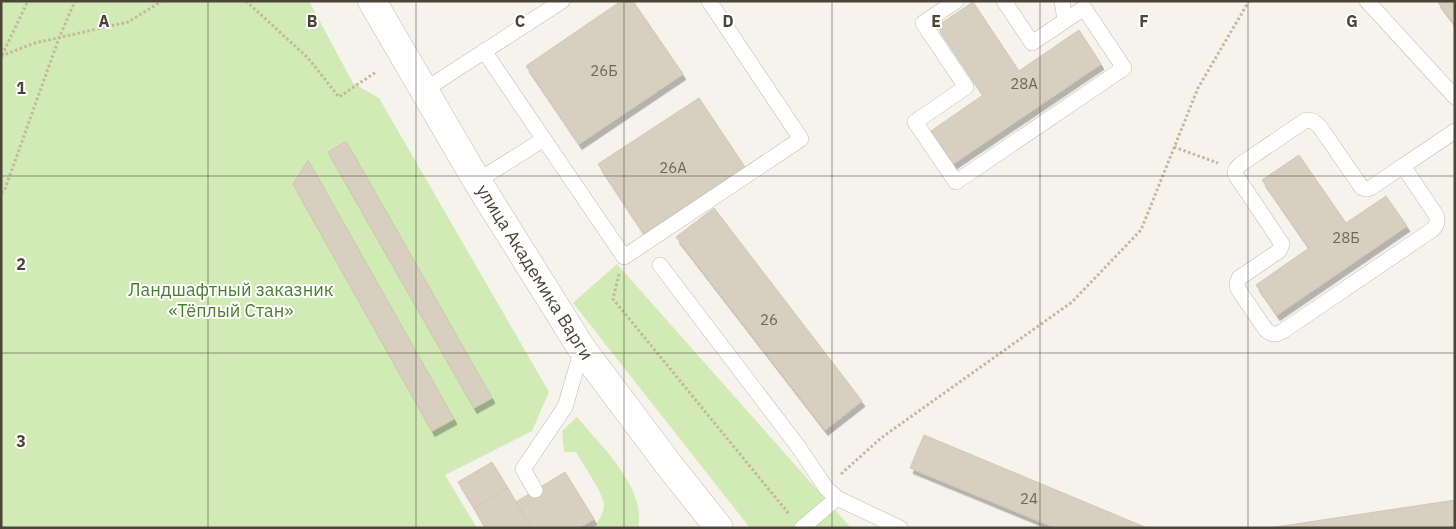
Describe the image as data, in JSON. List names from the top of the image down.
{
  "streets": {
    "street": ["улица Академика Варги"]
  },
  "parks": ["Ландшафтный заказник «Тёплый Стан»"],
  "house_numbers": [
    "26Б",
    "28А",
    "26А",
    "28Б",
    "26",
    "24"
  ],
  "grid": {
    "columns": [
      "A",
      "B",
      "C",
      "D",
      "E",
      "F",
      "G"
    ],
    "rows": ["1", "2", "3"]
  }
}
